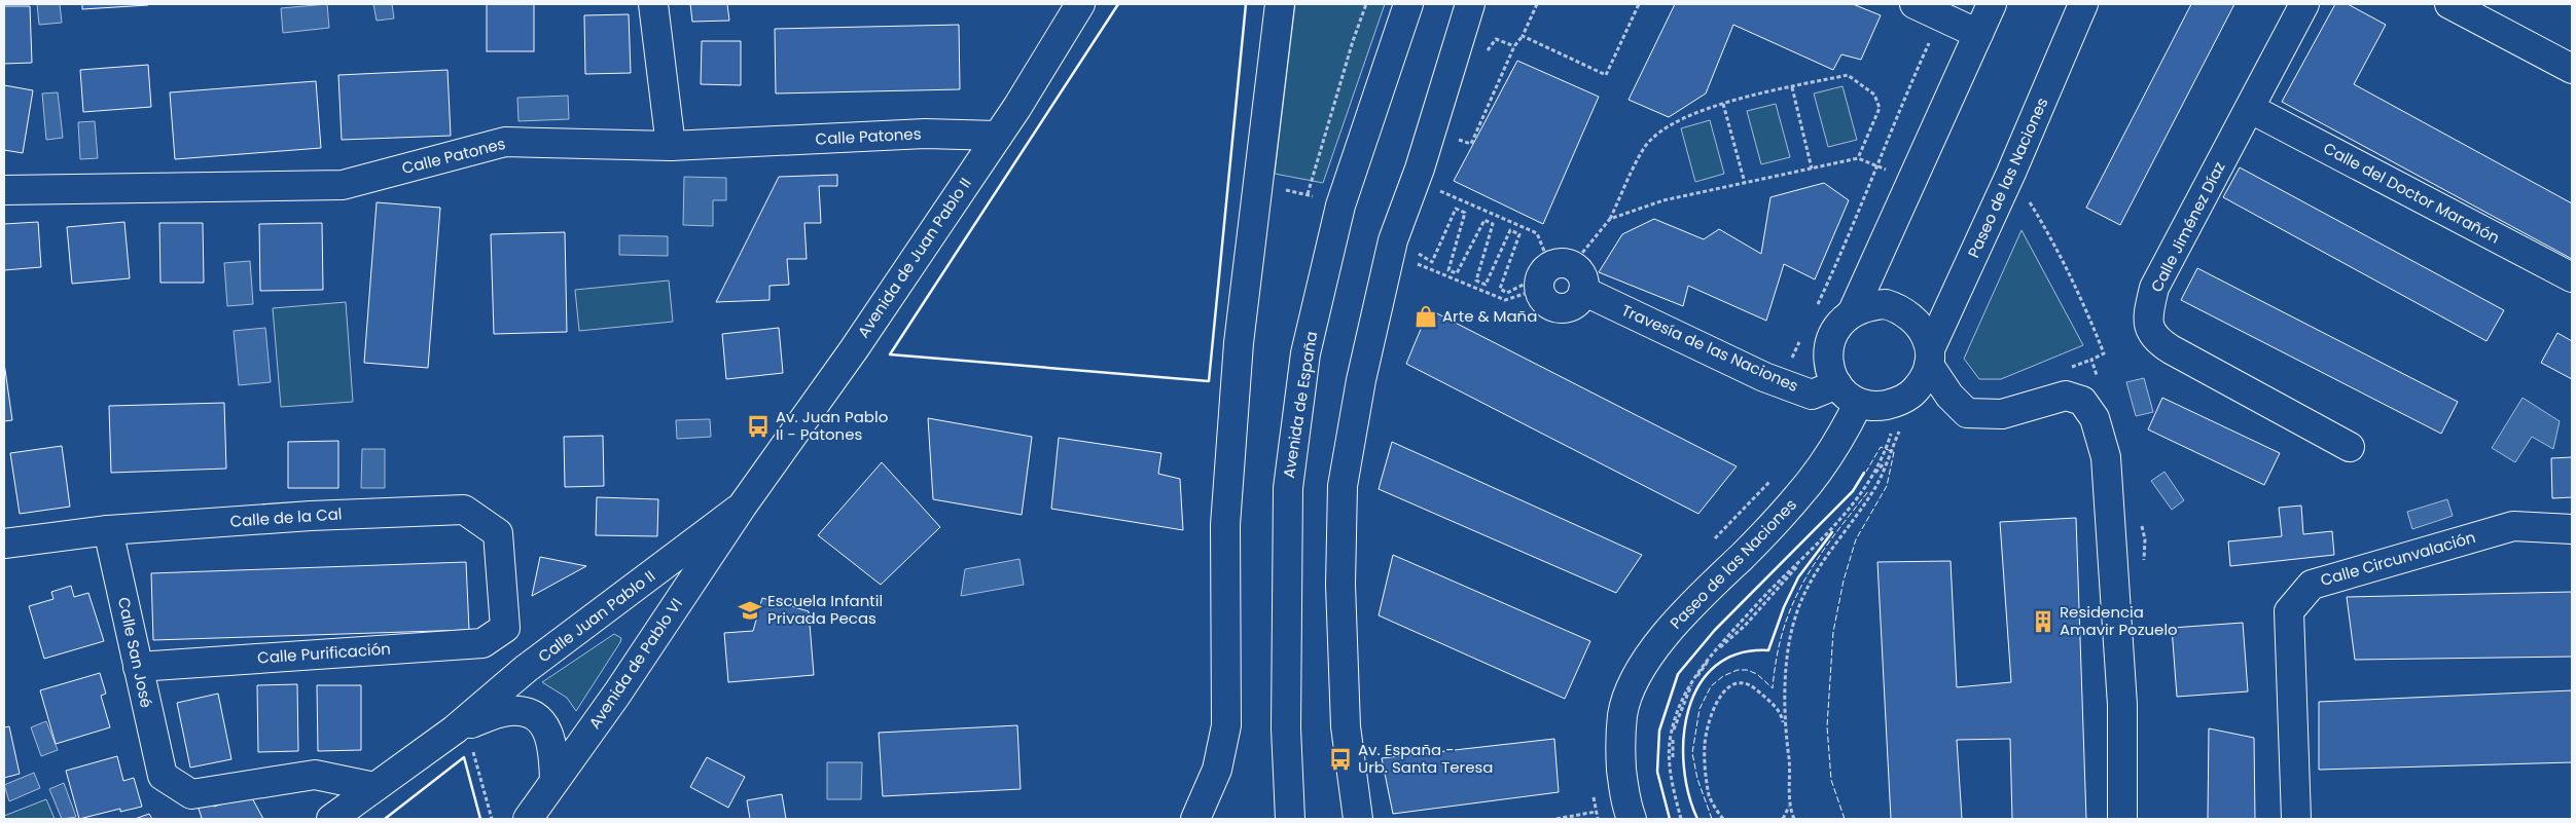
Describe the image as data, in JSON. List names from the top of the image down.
{
  "streets": {
    "street": [
      "Calle Patones",
      "Paseo de las Naciones",
      "Calle del Doctor Marañón",
      "Calle Jiménez Díaz",
      "Avenida de Juan Pablo II",
      "Travesía de las Naciones",
      "Avenida de España",
      "Calle de la Cal",
      "Calle Circunvalación",
      "Calle Juan Pablo II",
      "Calle San José",
      "Calle Purificación",
      "Avenida de Pablo VI"
    ]
  },
  "crossings": [
    ["Calle Patones", "Avenida de Juan Pablo II"],
    ["Paseo de las Naciones", "Travesía de las Naciones"],
    ["Calle del Doctor Marañón", "Calle Jiménez Díaz"],
    ["Avenida de Juan Pablo II", "Calle Juan Pablo II"],
    ["Avenida de Juan Pablo II", "Avenida de Pablo VI"],
    ["Calle de la Cal", "Calle San José"],
    ["Calle de la Cal", "Calle Purificación"],
    ["Calle Juan Pablo II", "Calle San José"],
    ["Calle Juan Pablo II", "Avenida de Pablo VI"],
    ["Calle San José", "Calle Purificación"]
  ],
  "places": {
    "shop": ["Arte & Maña"],
    "bus stop": ["Av. Juan Pablo II - Patones", "Av. España - Urb. Santa Teresa"],
    "school or university": ["Escuela Infantil Privada Pecas"],
    "building": ["Residencia Amavir Pozuelo"]
  }
}
